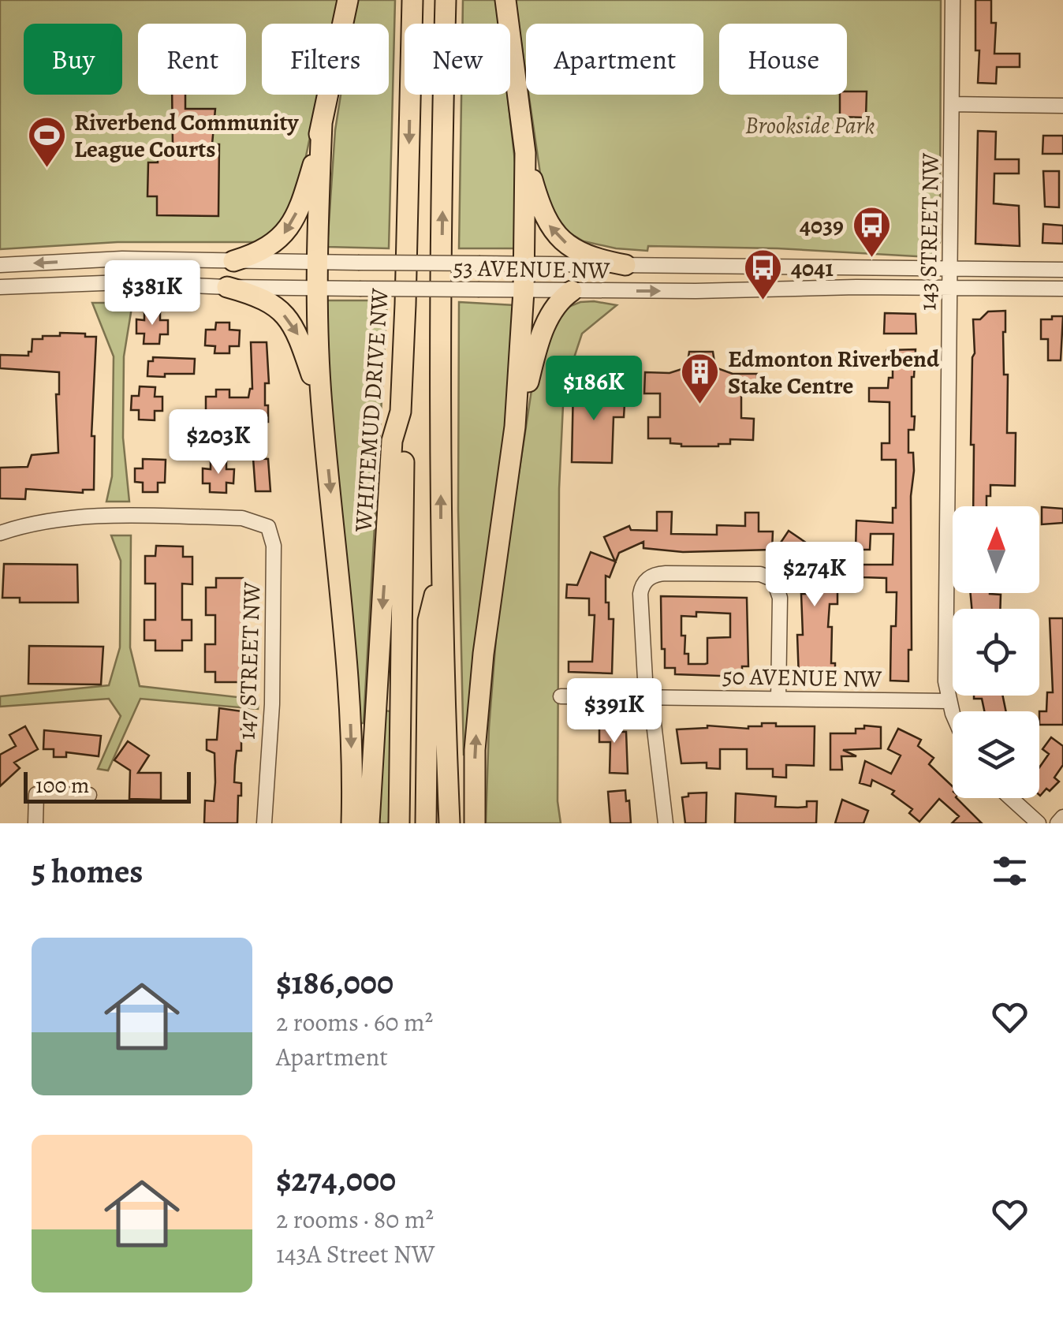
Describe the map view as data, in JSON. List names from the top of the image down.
{
  "streets": {
    "highway": ["WHITEMUD DRIVE NW"],
    "street": [
      "143 STREET NW",
      "53 AVENUE NW",
      "147 STREET NW",
      "50 AVENUE NW"
    ]
  },
  "crossings": [
    ["143 STREET NW", "53 AVENUE NW"],
    ["143 STREET NW", "50 AVENUE NW"]
  ],
  "parks": ["Brookside Park"],
  "places": {
    "sports": ["Riverbend Community League Courts"],
    "bus stop": ["4039", "4041"],
    "building": ["Edmonton Riverbend Stake Centre"]
  },
  "scale_bar": "100 m",
  "north": "top",
  "page": {
    "chip": [
      "Buy",
      "Rent",
      "Filters",
      "New",
      "Apartment",
      "House"
    ],
    "price": [
      "$381K",
      "$186K",
      "$203K",
      "$274K",
      "$391K"
    ],
    "scale": "100 m",
    "heading": "5 homes",
    "list": [
      {
        "name": "$186,000",
        "note": "2 rooms · 60 m² · Apartment"
      },
      {
        "name": "$274,000",
        "note": "2 rooms · 80 m² · 143A Street NW"
      }
    ]
  }
}
